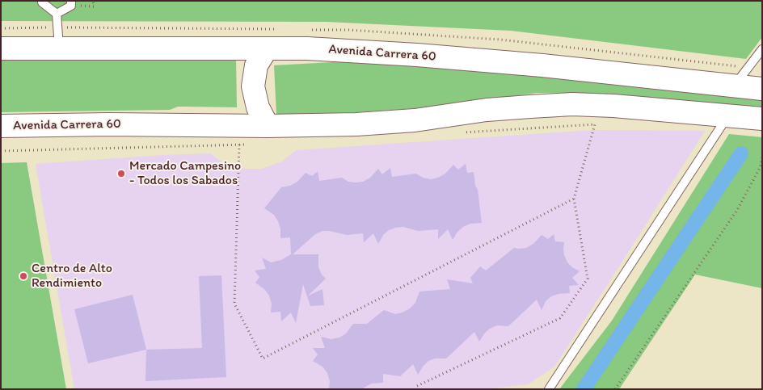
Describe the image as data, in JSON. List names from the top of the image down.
{
  "streets": {
    "main road": ["Avenida Carrera 60"]
  },
  "places": ["Mercado Campesino - Todos los Sabados", "Centro de Alto Rendimiento"]
}
